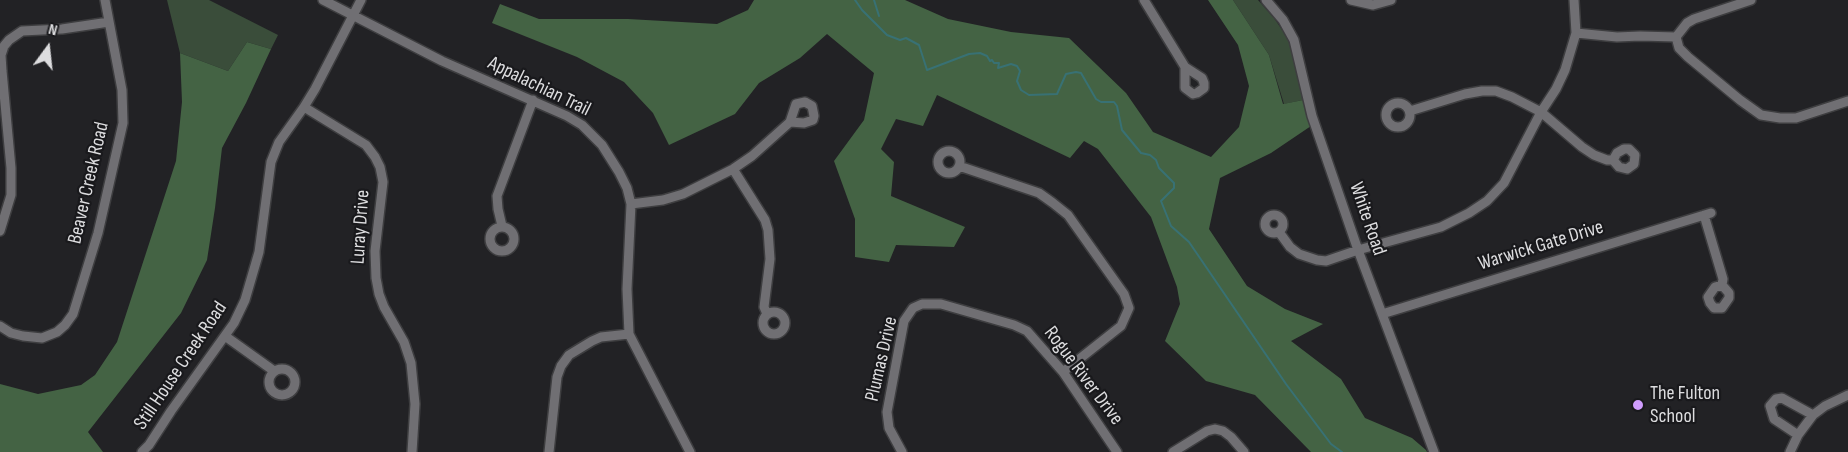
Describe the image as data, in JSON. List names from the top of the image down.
{
  "streets": {
    "street": [
      "Appalachian Trail",
      "Beaver Creek Road",
      "White Road",
      "Luray Drive",
      "Warwick Gate Drive",
      "Plumas Drive",
      "Still House Creek Road",
      "Rogue River Drive"
    ]
  },
  "crossings": [
    ["Appalachian Trail", "Still House Creek Road"],
    ["White Road", "Warwick Gate Drive"],
    ["Luray Drive", "Still House Creek Road"],
    ["Plumas Drive", "Rogue River Drive"]
  ],
  "places": ["The Fulton School"],
  "north": "top"
}
